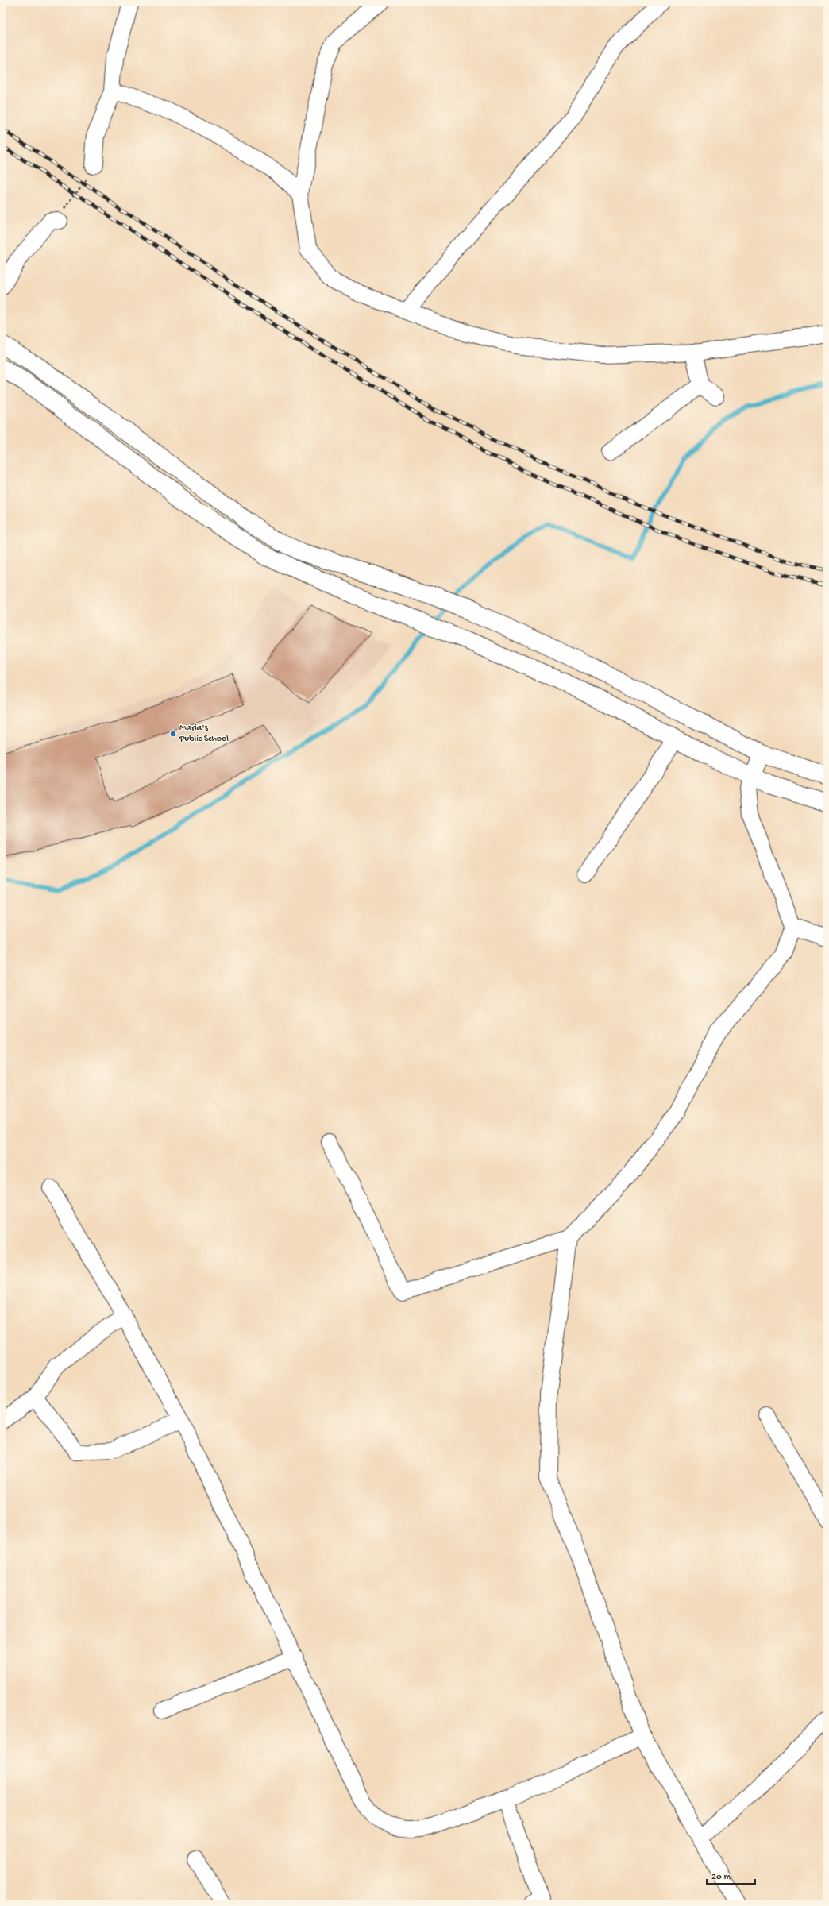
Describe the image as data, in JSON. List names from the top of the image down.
{
  "places": ["Maria's Public School"],
  "scale_bar": "20 m"
}
